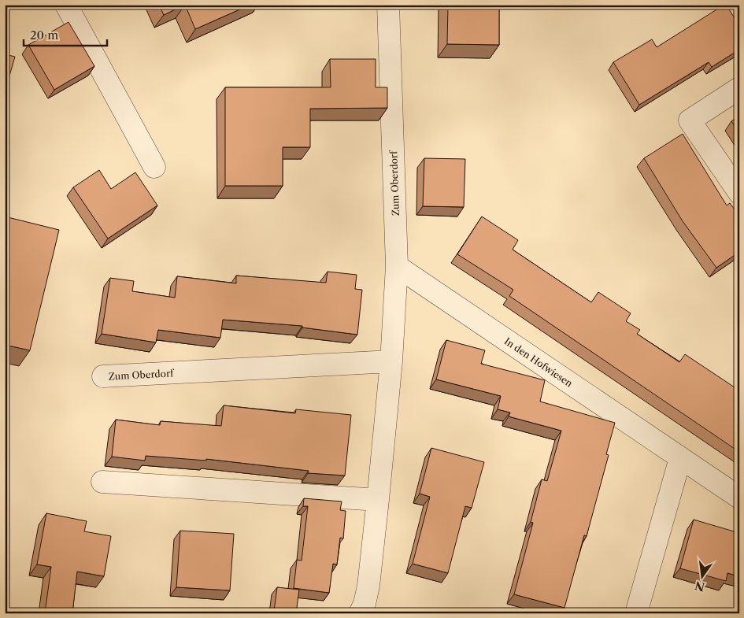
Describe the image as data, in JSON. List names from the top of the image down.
{
  "streets": {
    "street": ["Zum Oberdorf", "In den Hofwiesen"]
  },
  "crossings": [
    ["Zum Oberdorf", "In den Hofwiesen"]
  ],
  "scale_bar": "20 m",
  "north": "bottom"
}
